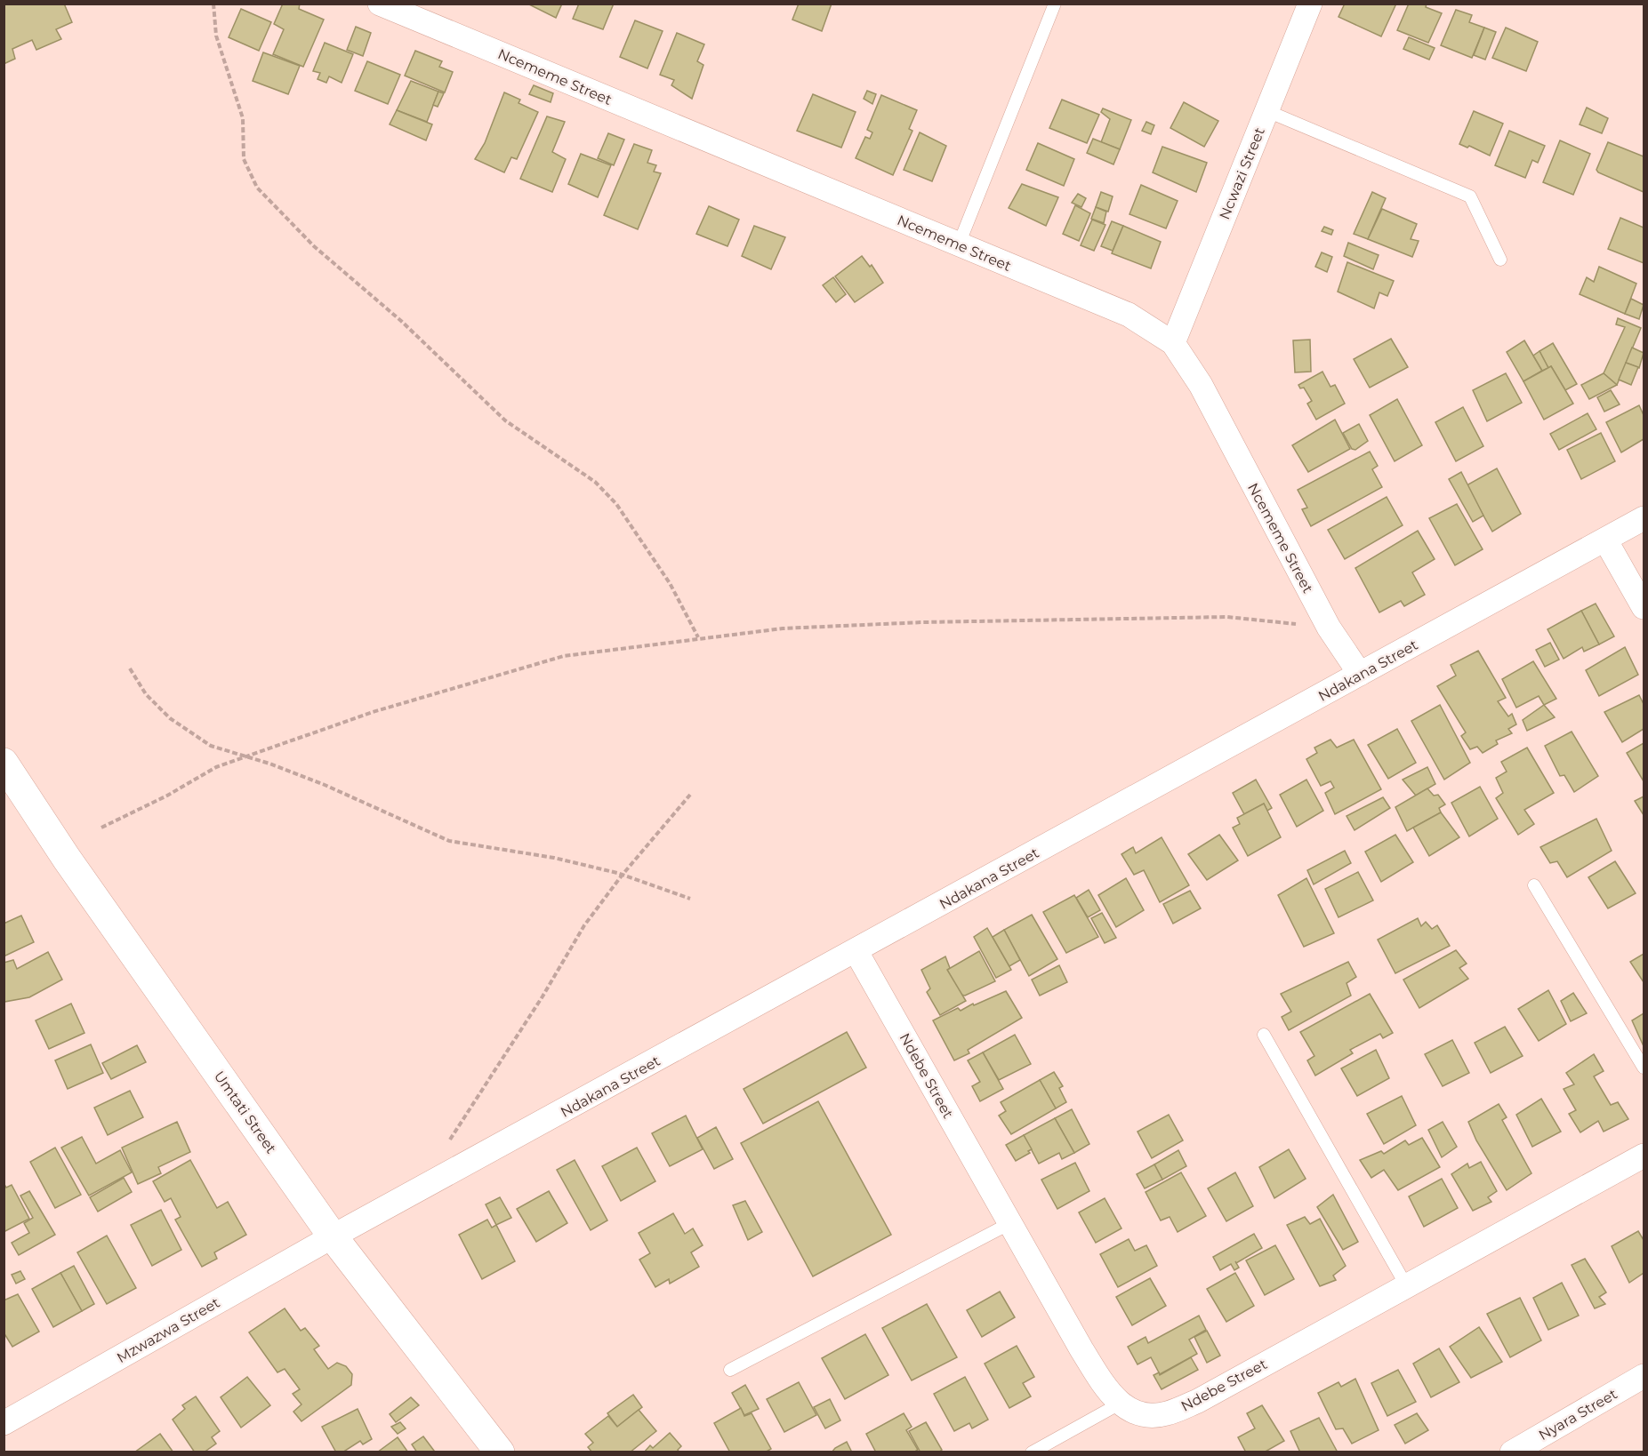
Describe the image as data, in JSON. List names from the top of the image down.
{
  "streets": {
    "street": [
      "Ncememe Street",
      "Ncwazi Street",
      "Ndakana Street",
      "Ndebe Street",
      "Umtati Street",
      "Mzwazwa Street",
      "Nyara Street"
    ]
  },
  "crossings": [
    ["Ncememe Street", "Ncwazi Street"],
    ["Ncememe Street", "Ndakana Street"],
    ["Ndakana Street", "Ndebe Street"],
    ["Ndakana Street", "Umtati Street"],
    ["Ndakana Street", "Mzwazwa Street"],
    ["Umtati Street", "Mzwazwa Street"]
  ]
}
